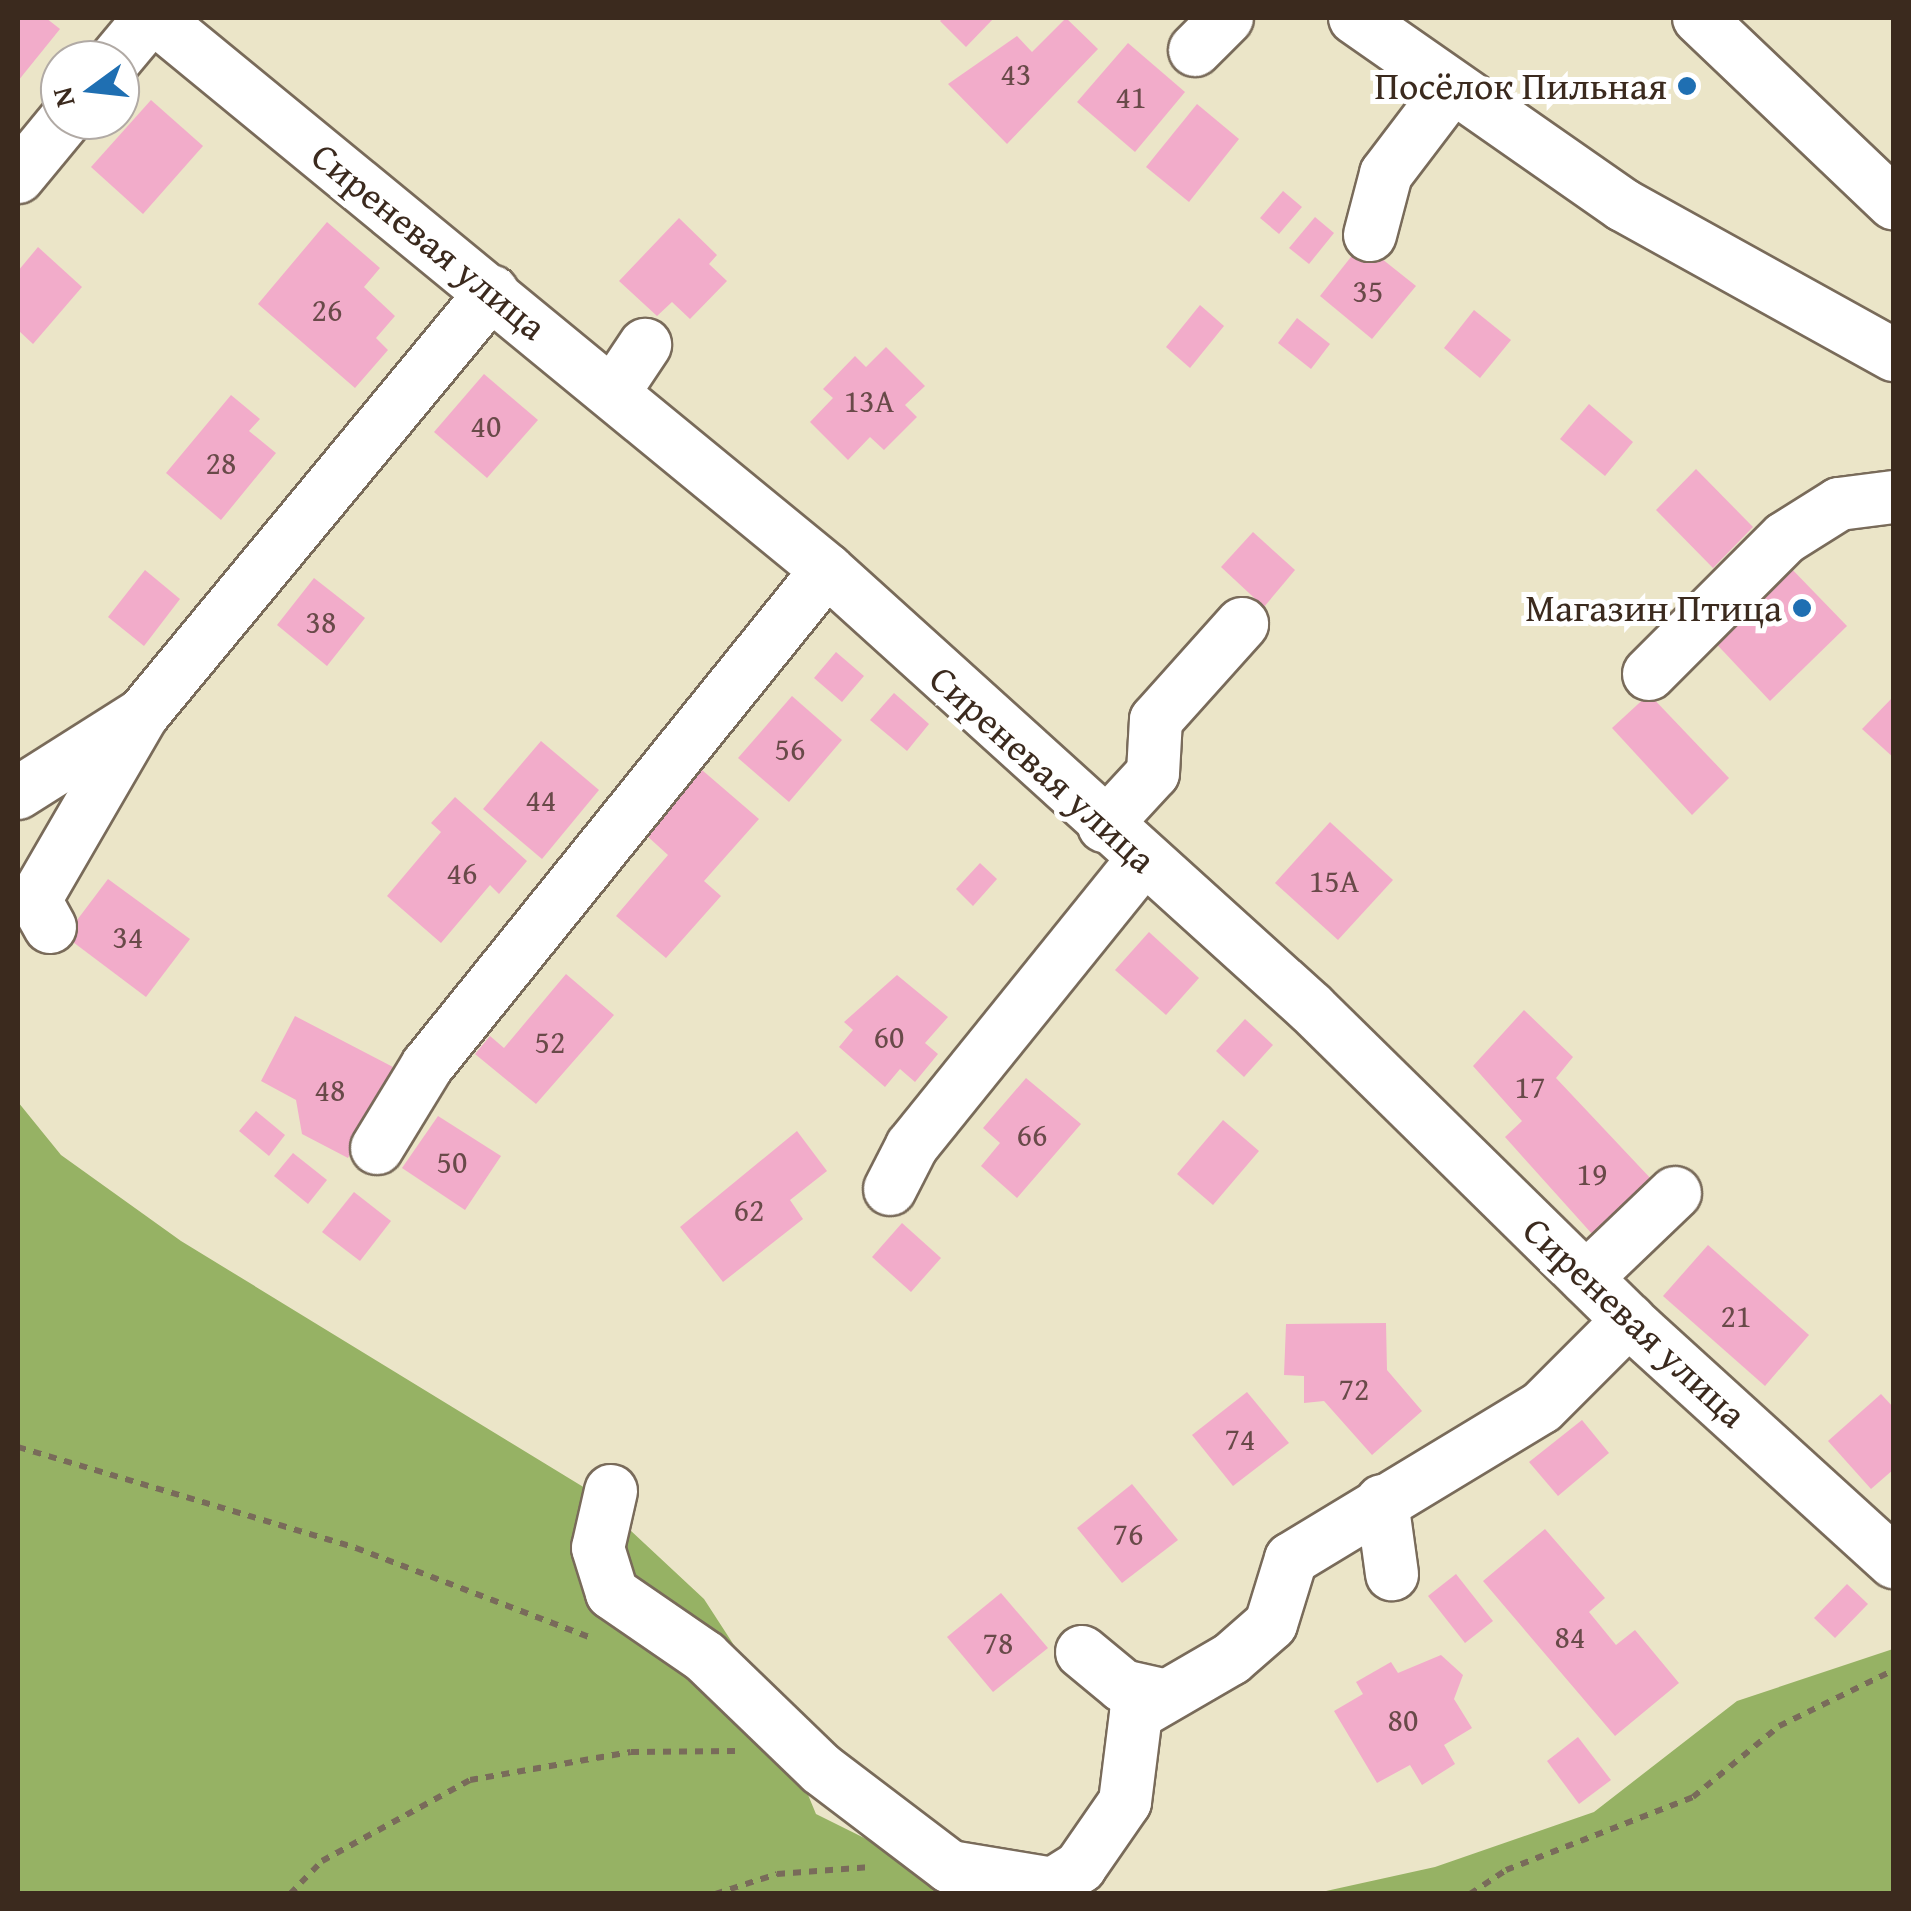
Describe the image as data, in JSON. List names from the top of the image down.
{
  "streets": {
    "street": ["Сиреневая улица"]
  },
  "places": ["Посёлок Пильная", "Магазин Птица"],
  "house_numbers": [
    "43",
    "41",
    "35",
    "26",
    "13А",
    "40",
    "28",
    "38",
    "56",
    "44",
    "46",
    "15А",
    "34",
    "60",
    "52",
    "17",
    "48",
    "66",
    "50",
    "19",
    "62",
    "21",
    "72",
    "74",
    "76",
    "84",
    "78",
    "80"
  ],
  "north": "left"
}
